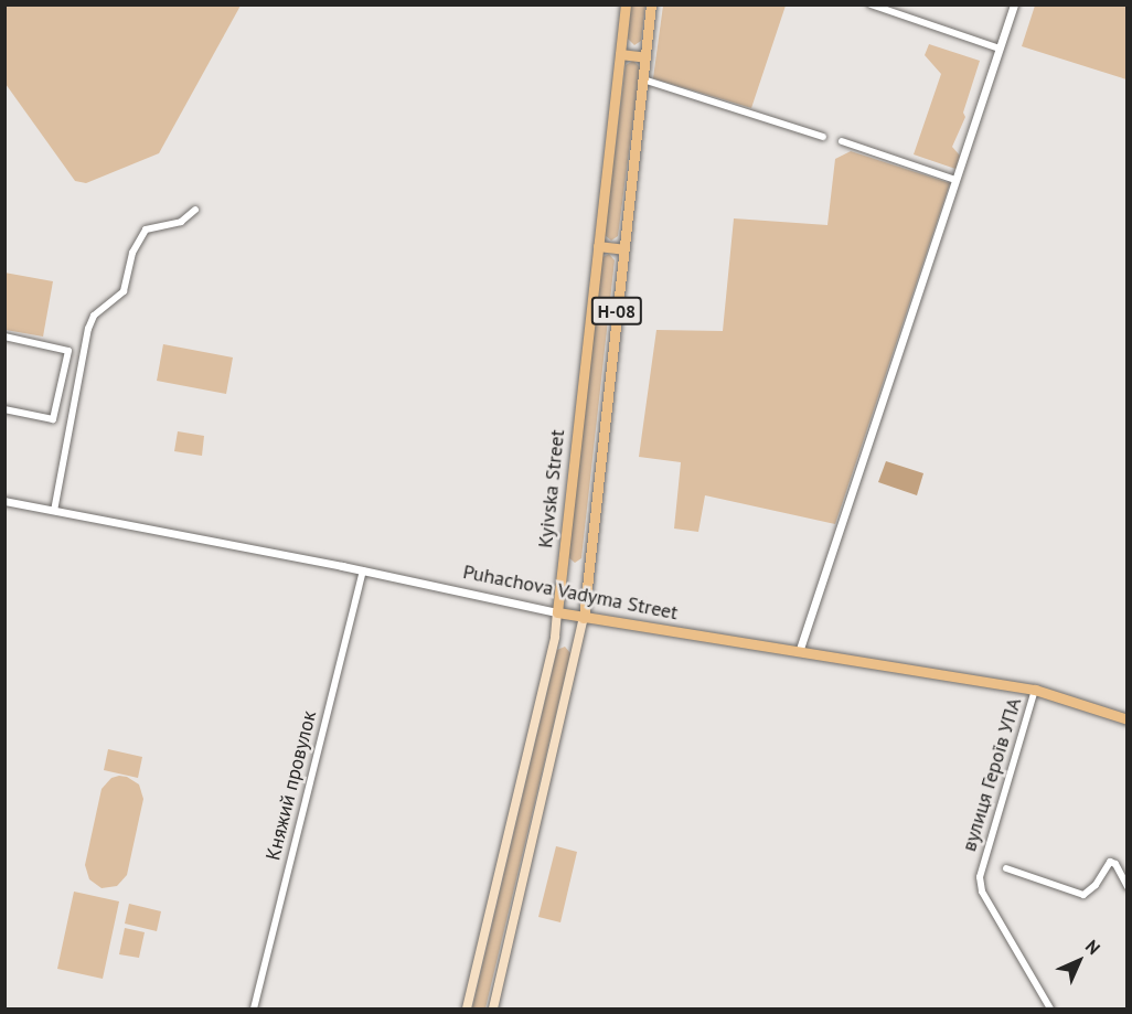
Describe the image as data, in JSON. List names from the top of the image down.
{
  "streets": {
    "main road": ["Н-08", "Kyivska Street", "Puhachova Vadyma Street"],
    "street": ["вулиця Героїв УПА", "Княжий провулок"]
  },
  "crossings": [
    ["Н-08", "Puhachova Vadyma Street"],
    ["Kyivska Street", "Puhachova Vadyma Street"],
    ["Puhachova Vadyma Street", "вулиця Героїв УПА"],
    ["Puhachova Vadyma Street", "Княжий провулок"]
  ],
  "north": "top right"
}
